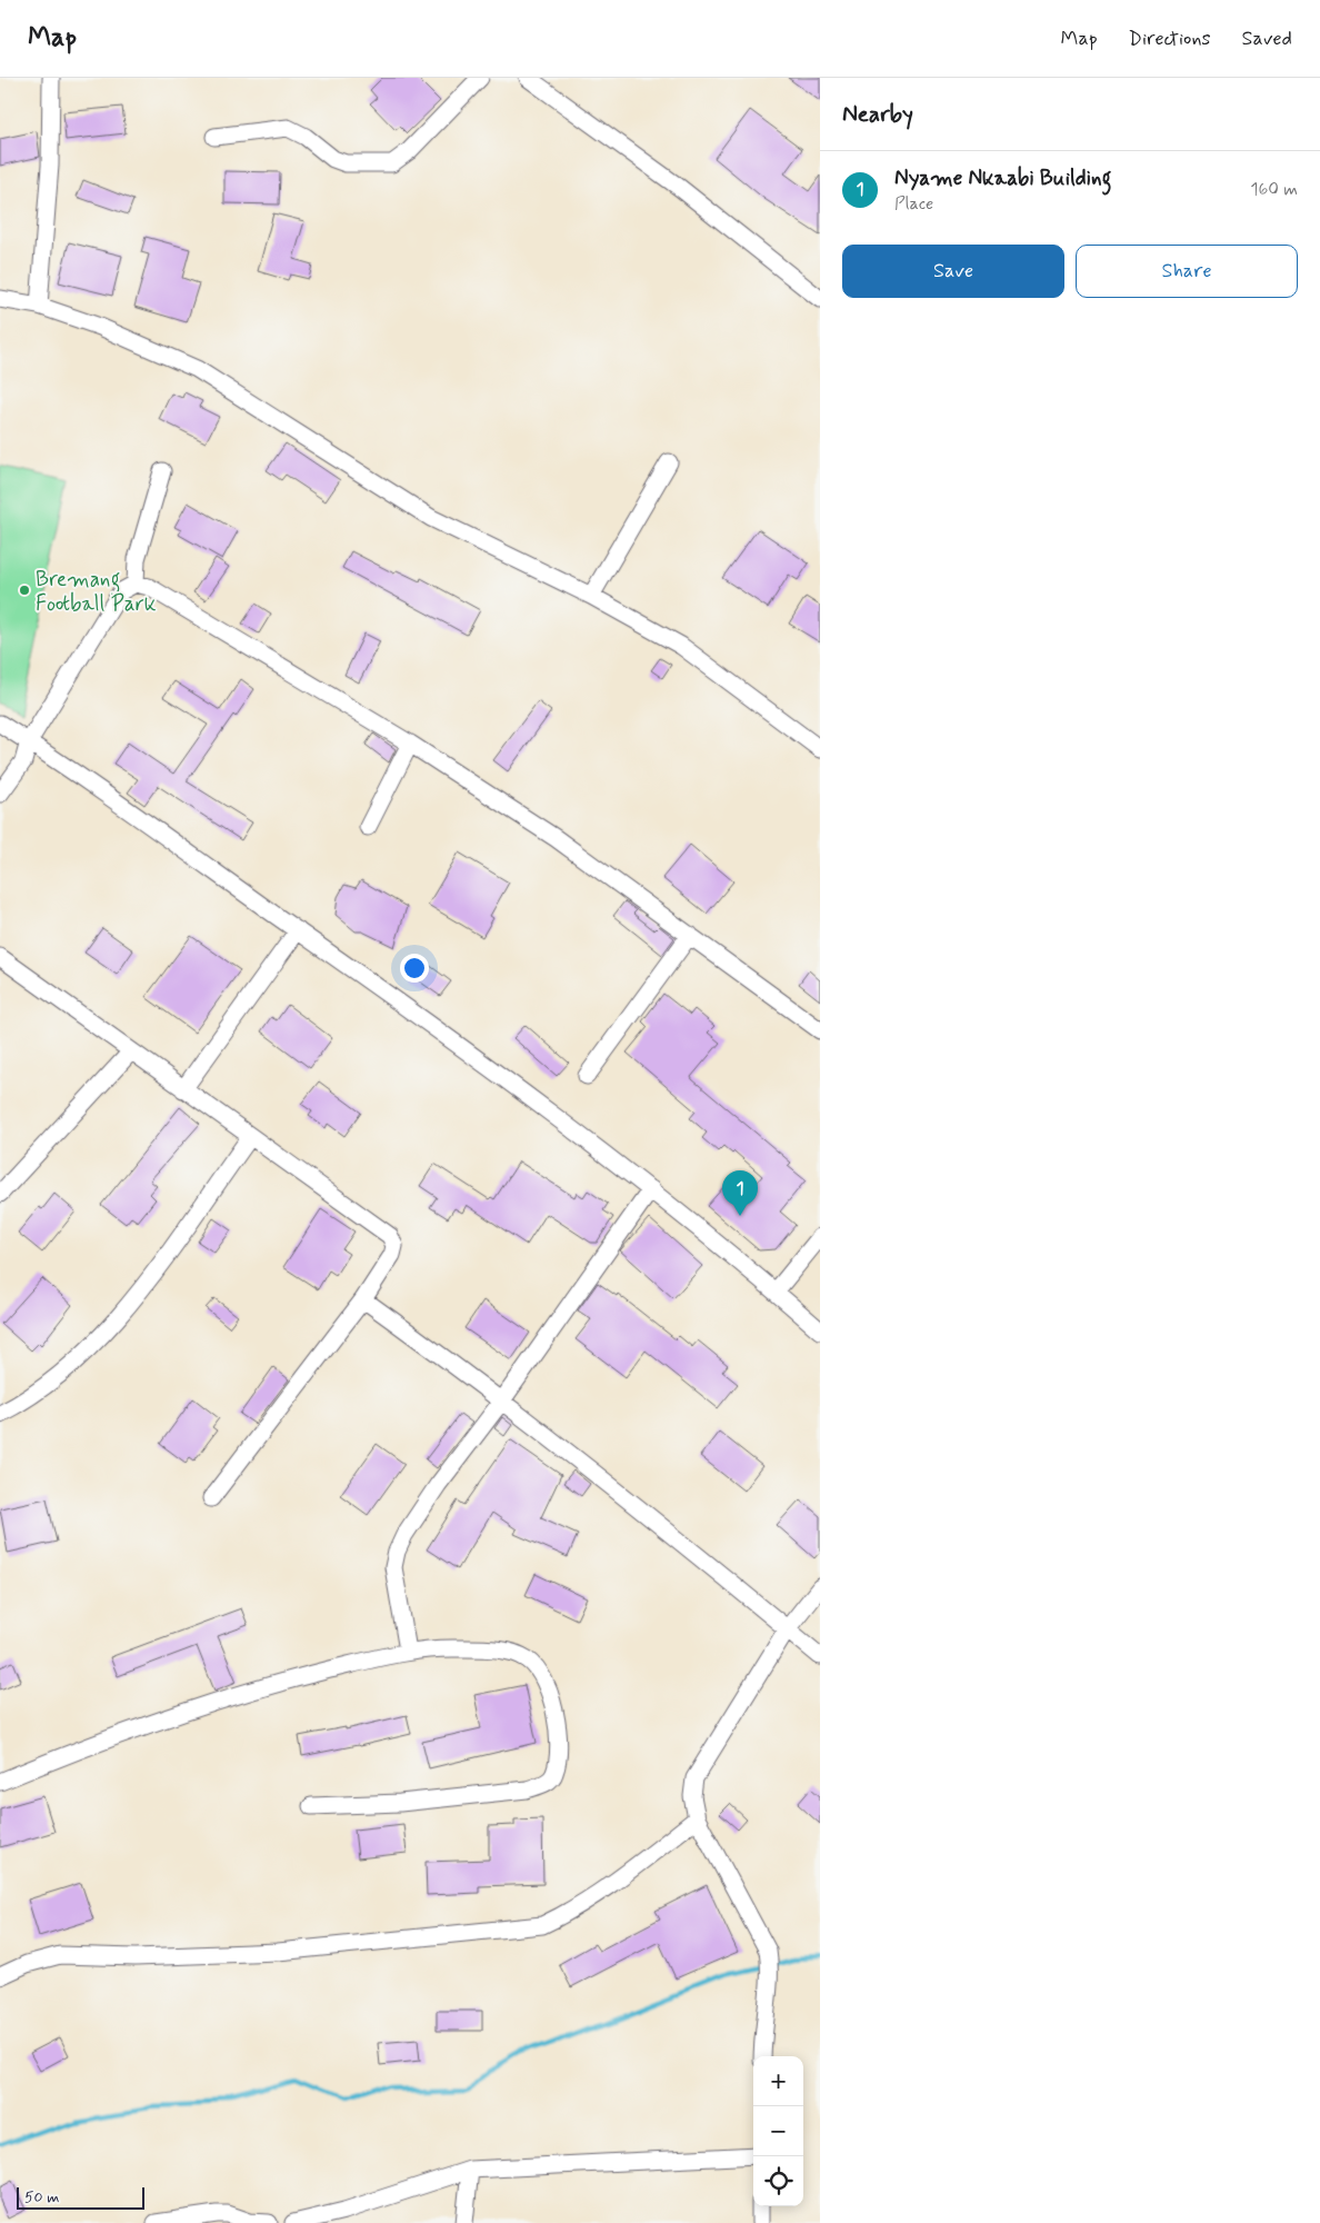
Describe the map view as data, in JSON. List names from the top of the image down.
{
  "places": ["Bremang Football Park"],
  "scale_bar": "50 m",
  "page": {
    "header": "Map",
    "nav": ["Map", "Directions", "Saved"],
    "heading": "Nearby",
    "list": [
      {
        "mark": "1",
        "name": "Nyame Nkaabi Building",
        "note": "Place",
        "value": "160 m"
      }
    ],
    "buttons": ["Save", "Share"],
    "pins": "1",
    "map_buttons": ["+", "−"],
    "scale": "50 m"
  }
}
